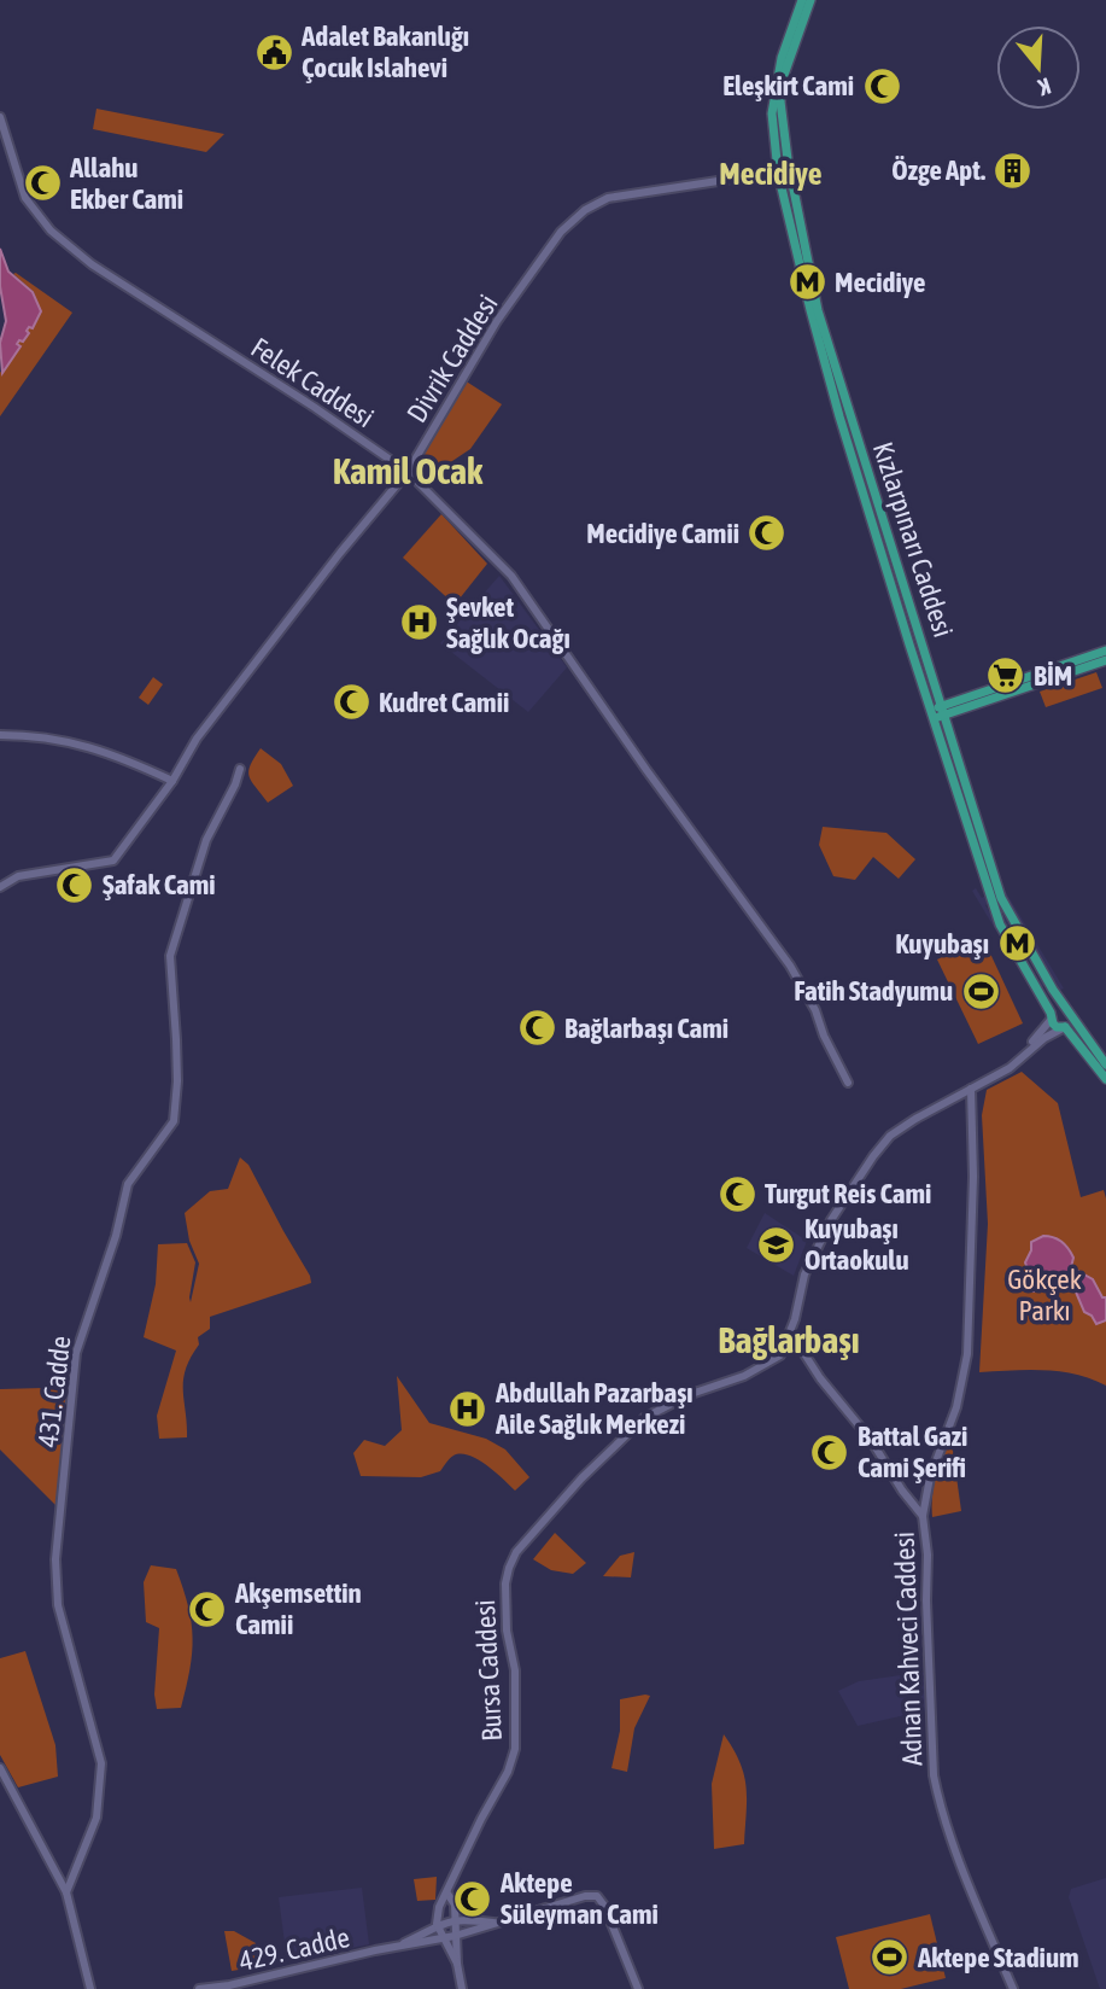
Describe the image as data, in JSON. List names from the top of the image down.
{
  "streets": {
    "main road": ["Kızlarpınarı Caddesi"],
    "street": [
      "Divrik Caddesi",
      "Felek Caddesi",
      "431. Cadde",
      "Adnan Kahveci Caddesi",
      "Bursa Caddesi",
      "429. Cadde"
    ]
  },
  "crossings": [
    ["Divrik Caddesi", "Felek Caddesi"],
    ["Divrik Caddesi", "Kızlarpınarı Caddesi"],
    ["Adnan Kahveci Caddesi", "Bursa Caddesi"]
  ],
  "districts": ["Mecidiye", "Kamil Ocak", "Bağlarbaşı"],
  "parks": ["Gökçek Parkı"],
  "places": {
    "public building": ["Adalet Bakanlığı Çocuk Islahevi"],
    "mosque": [
      "Eleşkirt Cami",
      "Allahu Ekber Cami",
      "Mecidiye Camii",
      "Kudret Camii",
      "Şafak Cami",
      "Bağlarbaşı Cami",
      "Turgut Reis Cami",
      "Battal Gazi Cami Şerifi",
      "Akşemsettin Camii",
      "Aktepe Süleyman Cami"
    ],
    "building": ["Özge Apt."],
    "metro station": ["Mecidiye", "Kuyubaşı"],
    "hospital": ["Şevket Sağlık Ocağı", "Abdullah Pazarbaşı Aile Sağlık Merkezi"],
    "supermarket": ["BİM"],
    "sports": ["Fatih Stadyumu", "Aktepe Stadium"],
    "school or university": ["Kuyubaşı Ortaokulu"]
  },
  "north": "bottom"
}
